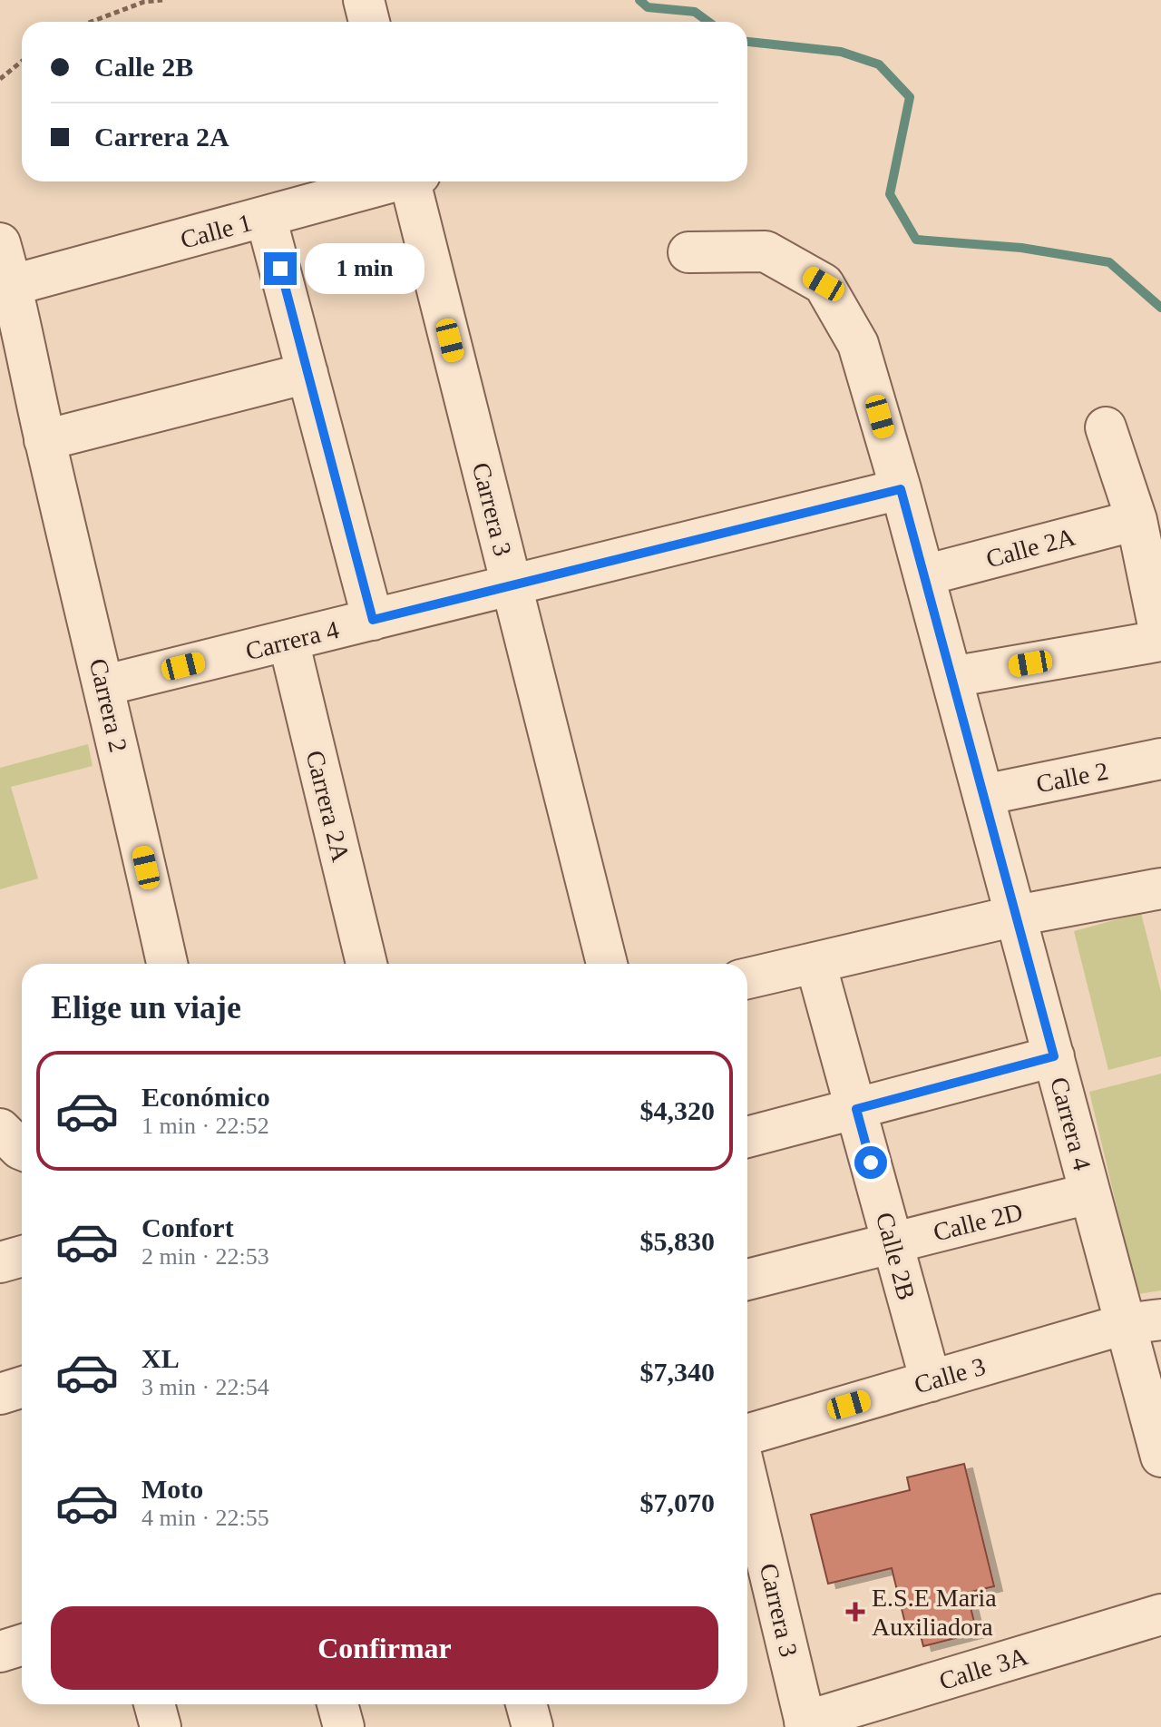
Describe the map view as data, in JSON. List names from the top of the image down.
{
  "streets": {
    "street": [
      "Calle 1",
      "Carrera 3",
      "Calle 2A",
      "Carrera 4",
      "Carrera 2",
      "Calle 2",
      "Carrera 2A",
      "Calle 2D",
      "Calle 2B",
      "Calle 3",
      "Calle 3A"
    ]
  },
  "crossings": [
    ["Calle 1", "Carrera 2"],
    ["Carrera 3", "Carrera 4"],
    ["Carrera 3", "Calle 3A"],
    ["Calle 2A", "Carrera 4"],
    ["Carrera 4", "Carrera 2"],
    ["Carrera 4", "Calle 2"],
    ["Carrera 4", "Carrera 2A"],
    ["Carrera 4", "Calle 2D"],
    ["Carrera 4", "Calle 3"],
    ["Calle 2D", "Calle 2B"],
    ["Calle 2B", "Calle 3"]
  ],
  "places": {
    "health": ["E.S.E Maria Auxiliadora"]
  },
  "page": {
    "banner": ["Calle 2B", "Carrera 2A"],
    "bubble": "1 min",
    "heading": "Elige un viaje",
    "list": [
      {
        "name": "Económico",
        "note": "1 min · 22:52",
        "value": "$4,320"
      },
      {
        "name": "Confort",
        "note": "2 min · 22:53",
        "value": "$5,830"
      },
      {
        "name": "XL",
        "note": "3 min · 22:54",
        "value": "$7,340"
      },
      {
        "name": "Moto",
        "note": "4 min · 22:55",
        "value": "$7,070"
      }
    ],
    "buttons": "Confirmar"
  }
}
